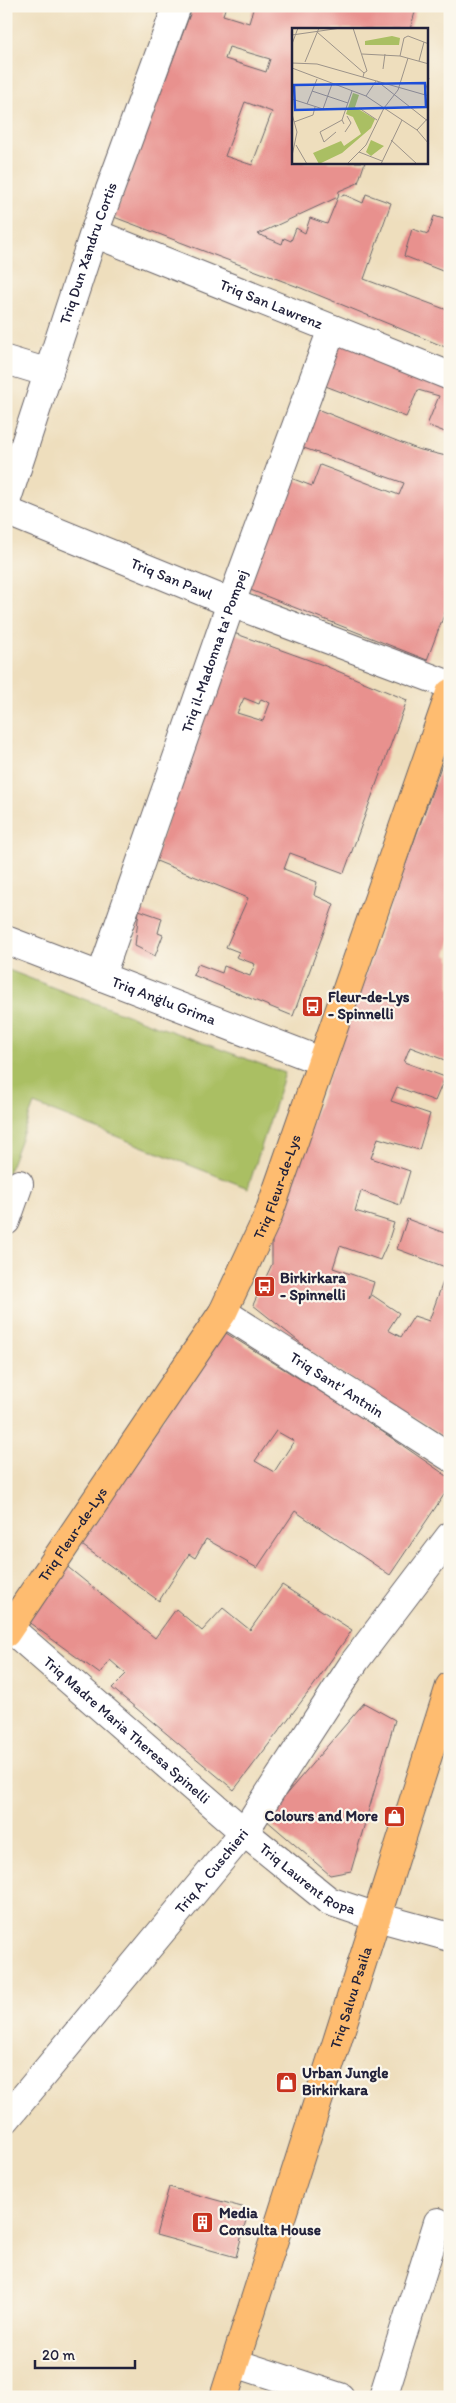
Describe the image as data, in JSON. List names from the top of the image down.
{
  "streets": {
    "main road": ["Triq Fleur-de-Lys", "Triq Salvu Psaila"],
    "street": [
      "Triq Dun Xandru Cortis",
      "Triq San Lawrenz",
      "Triq San Pawl",
      "Triq il-Madonna ta' Pompej",
      "Triq Anġlu Grima",
      "Triq Sant' Antnin",
      "Triq Madre Maria Theresa Spinelli",
      "Triq A. Cuschieri",
      "Triq Laurent Ropa"
    ]
  },
  "crossings": [
    ["Triq Dun Xandru Cortis", "Triq San Lawrenz"],
    ["Triq San Lawrenz", "Triq il-Madonna ta' Pompej"],
    ["Triq San Pawl", "Triq il-Madonna ta' Pompej"],
    ["Triq il-Madonna ta' Pompej", "Triq Anġlu Grima"],
    ["Triq Anġlu Grima", "Triq Fleur-de-Lys"],
    ["Triq Fleur-de-Lys", "Triq Sant' Antnin"],
    ["Triq Fleur-de-Lys", "Triq Madre Maria Theresa Spinelli"],
    ["Triq Madre Maria Theresa Spinelli", "Triq A. Cuschieri"],
    ["Triq Madre Maria Theresa Spinelli", "Triq Laurent Ropa"],
    ["Triq A. Cuschieri", "Triq Laurent Ropa"],
    ["Triq Laurent Ropa", "Triq Salvu Psaila"]
  ],
  "places": {
    "bus stop": ["Fleur-de-Lys - Spinnelli", "Birkirkara - Spinnelli"],
    "shop": ["Colours and More", "Urban Jungle Birkirkara"],
    "building": ["Media Consulta House"]
  },
  "scale_bar": "20 m"
}
